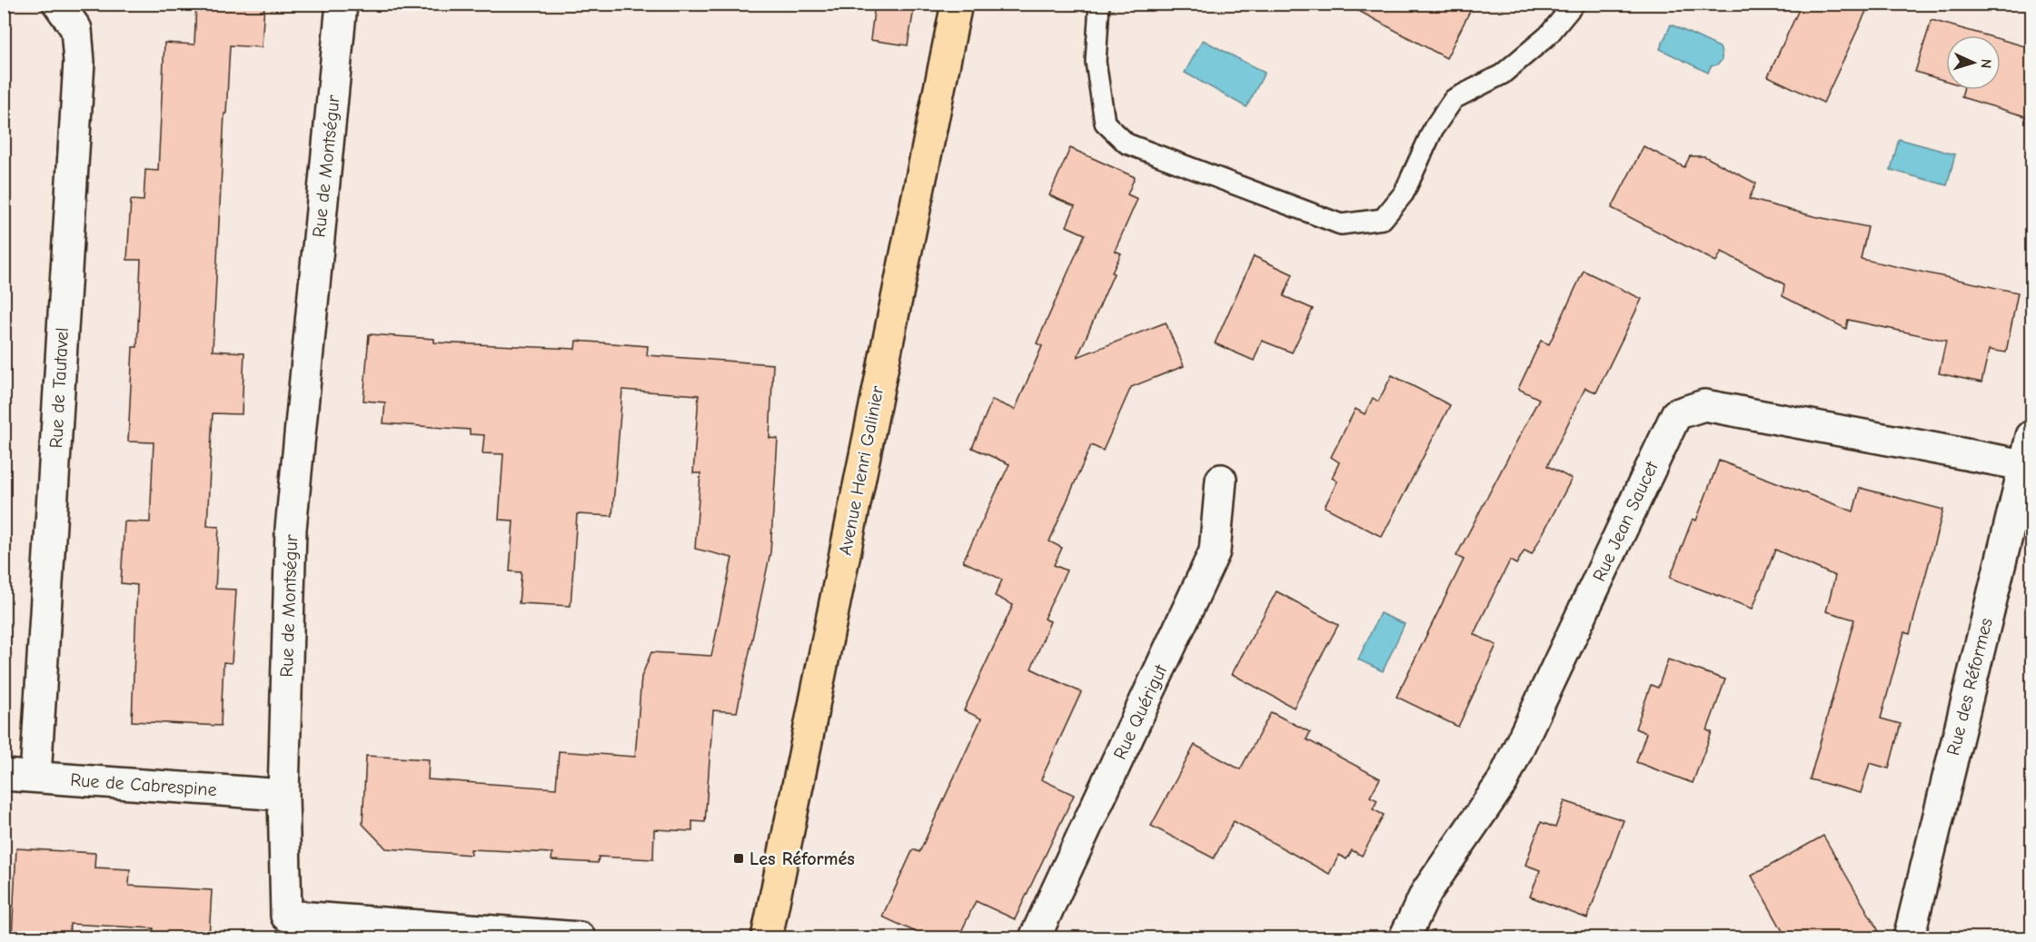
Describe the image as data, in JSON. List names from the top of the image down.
{
  "streets": {
    "main road": ["Avenue Henri Galinier"],
    "street": [
      "Rue de Montségur",
      "Rue de Tautavel",
      "Rue Jean Saucet",
      "Rue des Réformes",
      "Rue Quérigut",
      "Rue de Cabrespine"
    ]
  },
  "crossings": [
    ["Rue de Montségur", "Rue de Cabrespine"],
    ["Rue de Tautavel", "Rue de Cabrespine"],
    ["Rue Jean Saucet", "Rue des Réformes"]
  ],
  "places": {
    "transit": ["Les Réformés"]
  },
  "north": "right"
}
